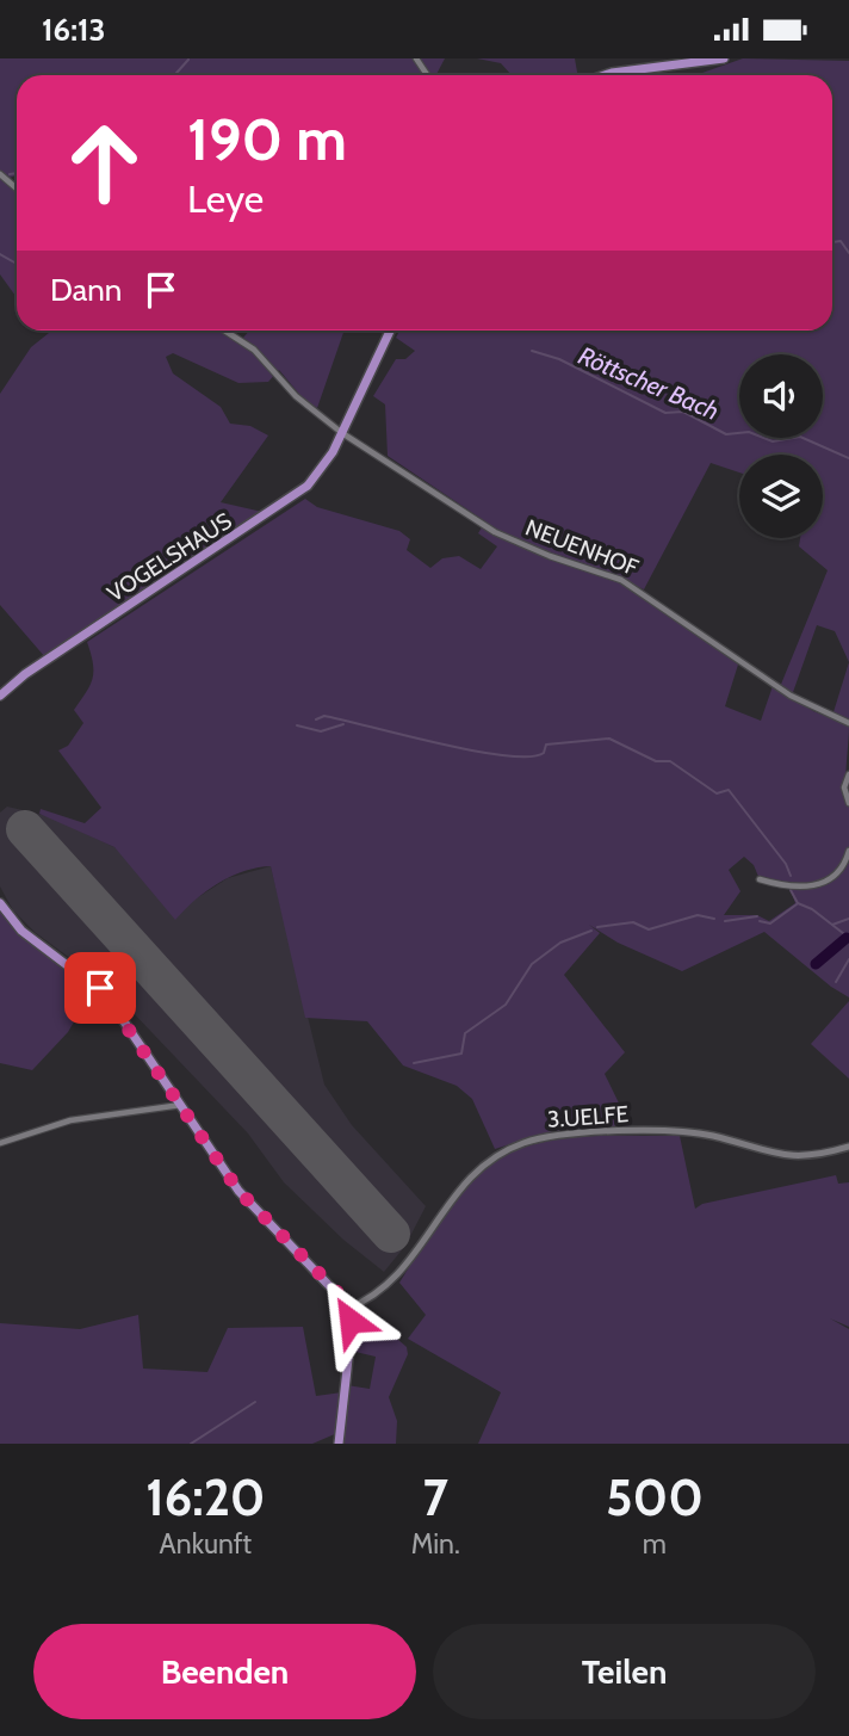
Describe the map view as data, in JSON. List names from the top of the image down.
{
  "streets": {
    "main road": ["VOGELSHAUS"],
    "street": ["NEUENHOF", "3.UELFE"]
  },
  "crossings": [
    ["NEUENHOF", "VOGELSHAUS"]
  ],
  "water": ["Röttscher Bach"],
  "page": {
    "status": "16:13",
    "turn": ["190 m", "Leye"],
    "then": "Dann",
    "eta": [
      "16:20",
      "Ankunft",
      "7",
      "Min.",
      "500",
      "m"
    ],
    "buttons": ["Beenden", "Teilen"]
  }
}
